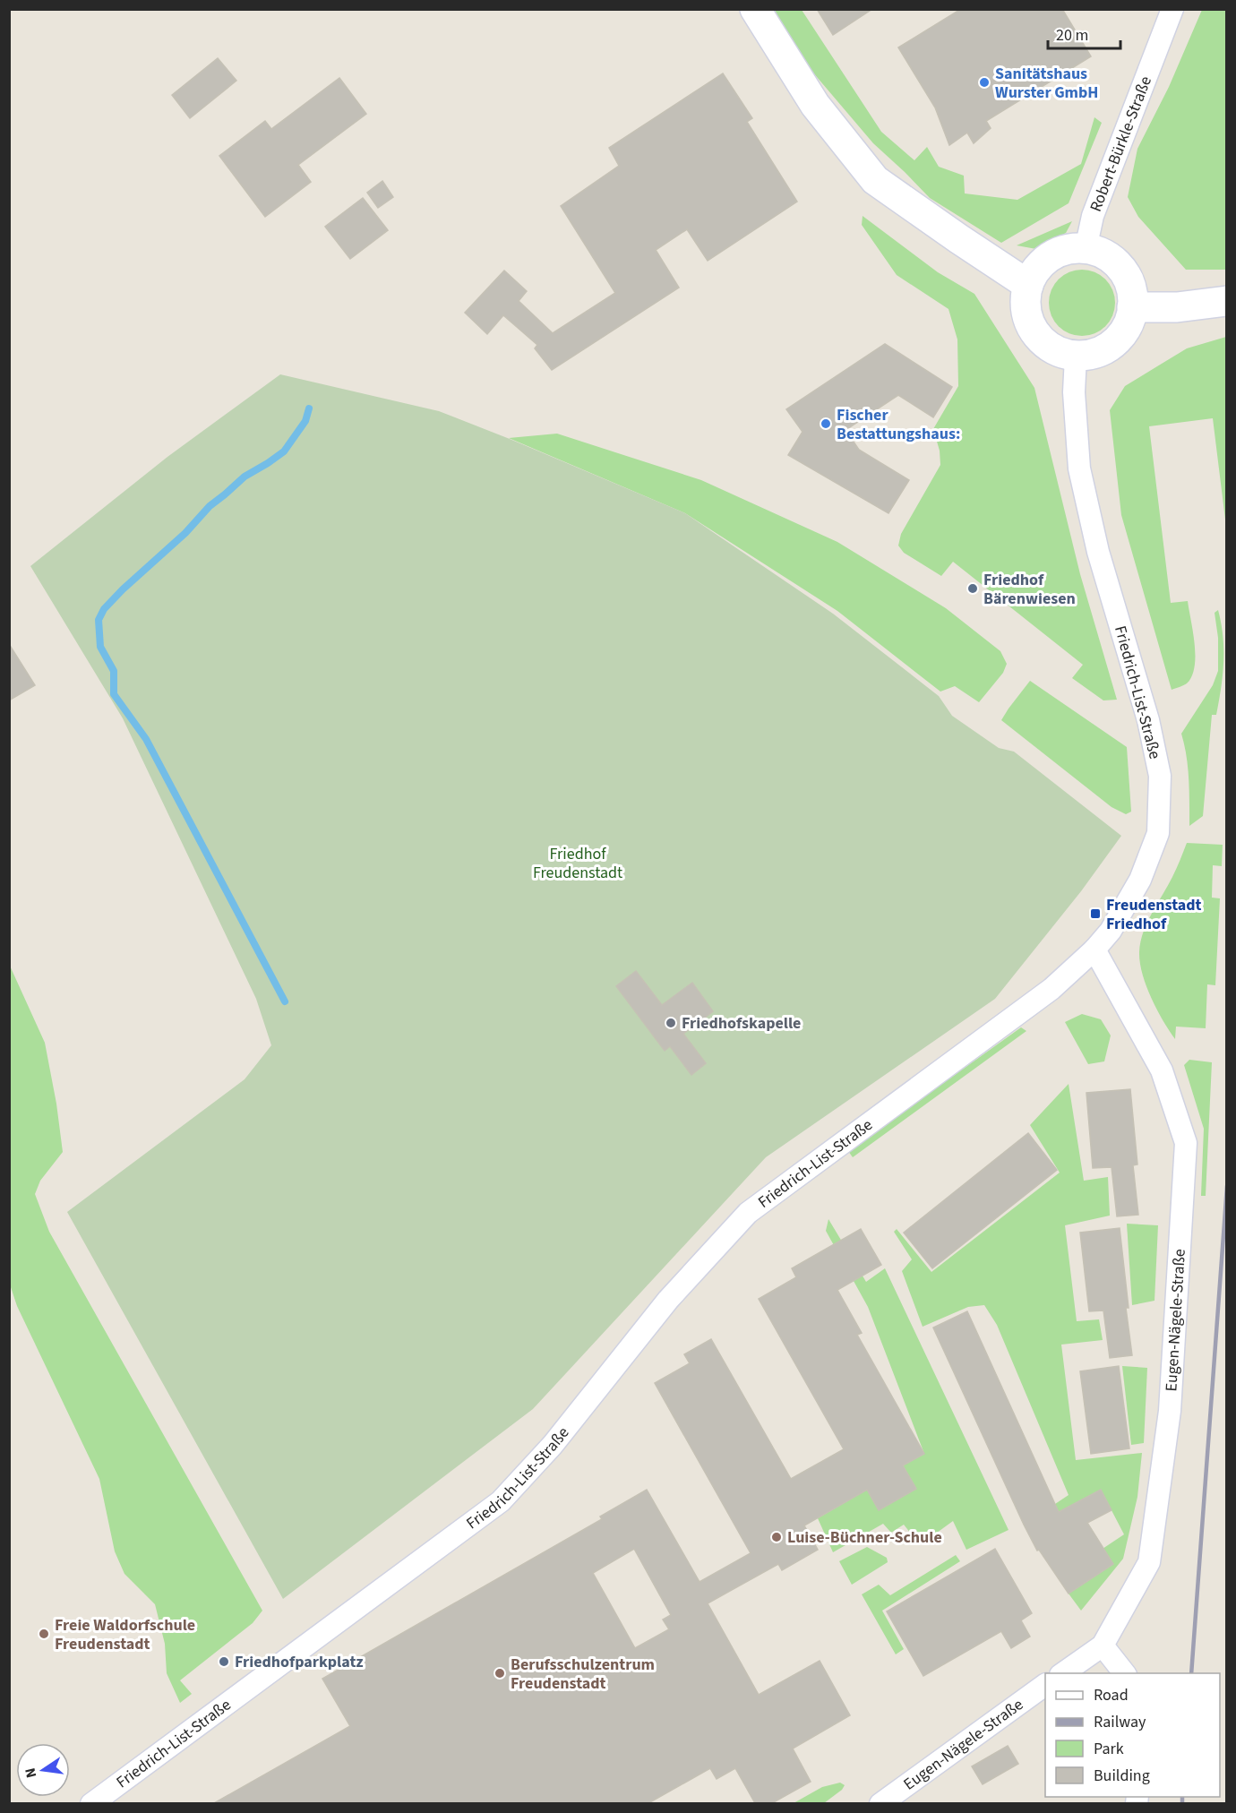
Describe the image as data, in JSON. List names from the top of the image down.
{
  "streets": {
    "street": ["Robert-Bürkle-Straße", "Friedrich-List-Straße", "Eugen-Nägele-Straße"]
  },
  "crossings": [
    ["Robert-Bürkle-Straße", "Friedrich-List-Straße"],
    ["Friedrich-List-Straße", "Eugen-Nägele-Straße"]
  ],
  "parks": ["Friedhof Freudenstadt"],
  "places": {
    "other": [
      "Sanitätshaus Wurster GmbH",
      "Fischer Bestattungshaus:",
      "Friedhof Bärenwiesen",
      "Friedhofskapelle",
      "Luise-Büchner-Schule",
      "Freie Waldorfschule Freudenstadt",
      "Friedhofparkplatz",
      "Berufsschulzentrum Freudenstadt"
    ],
    "transit": ["Freudenstadt Friedhof"]
  },
  "legend": [
    "Road",
    "Railway",
    "Park",
    "Building"
  ],
  "scale_bar": "20 m",
  "north": "left"
}
